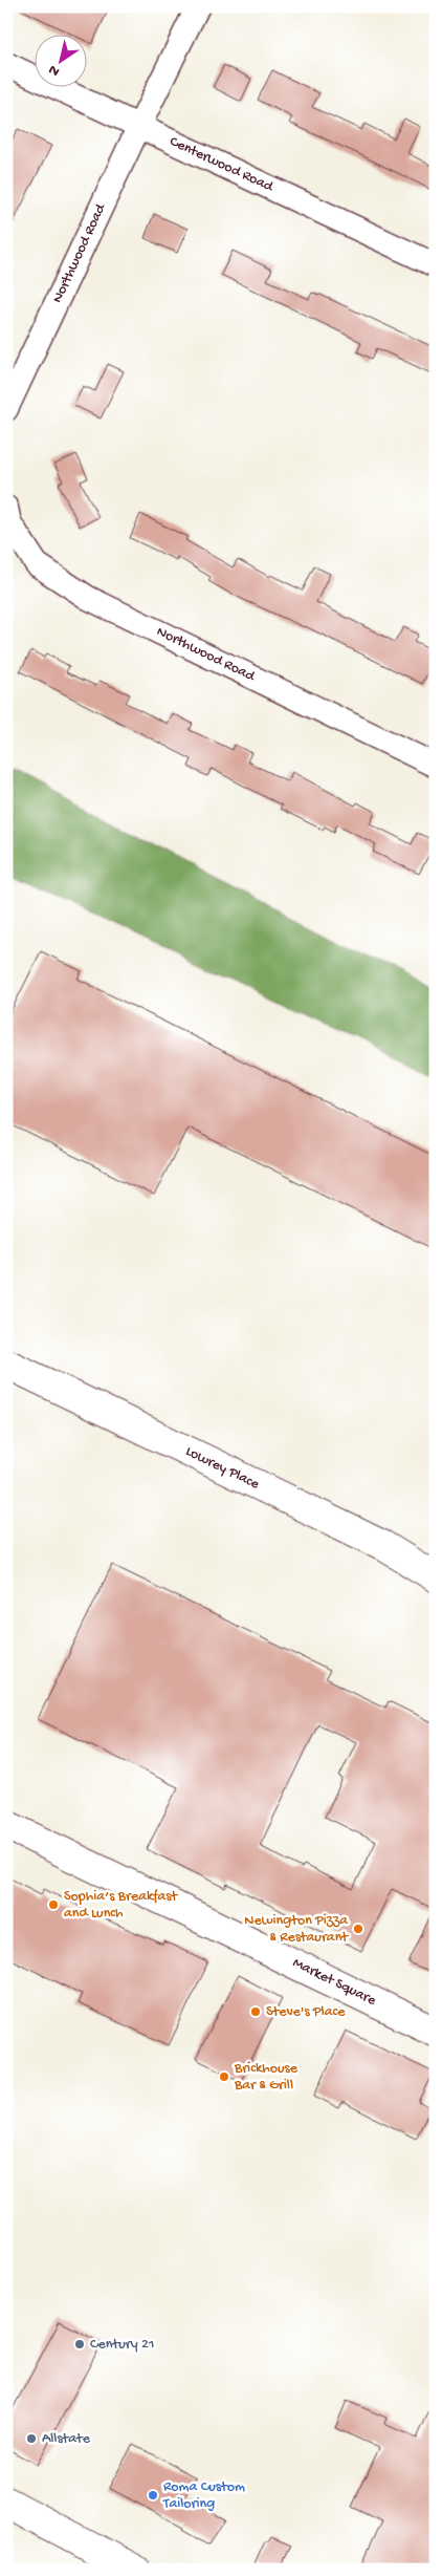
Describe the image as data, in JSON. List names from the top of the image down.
{
  "streets": {
    "street": [
      "Centerwood Road",
      "Northwood Road",
      "Lowrey Place",
      "Market Square"
    ]
  },
  "crossings": [
    ["Centerwood Road", "Northwood Road"]
  ],
  "places": [
    "Sophia’s Breakfast and Lunch",
    "Newington Pizza & Restaurant",
    "Steve's Place",
    "Brickhouse Bar & Grill",
    "Century 21",
    "Allstate",
    "Roma Custom Tailoring"
  ],
  "north": "bottom left"
}
